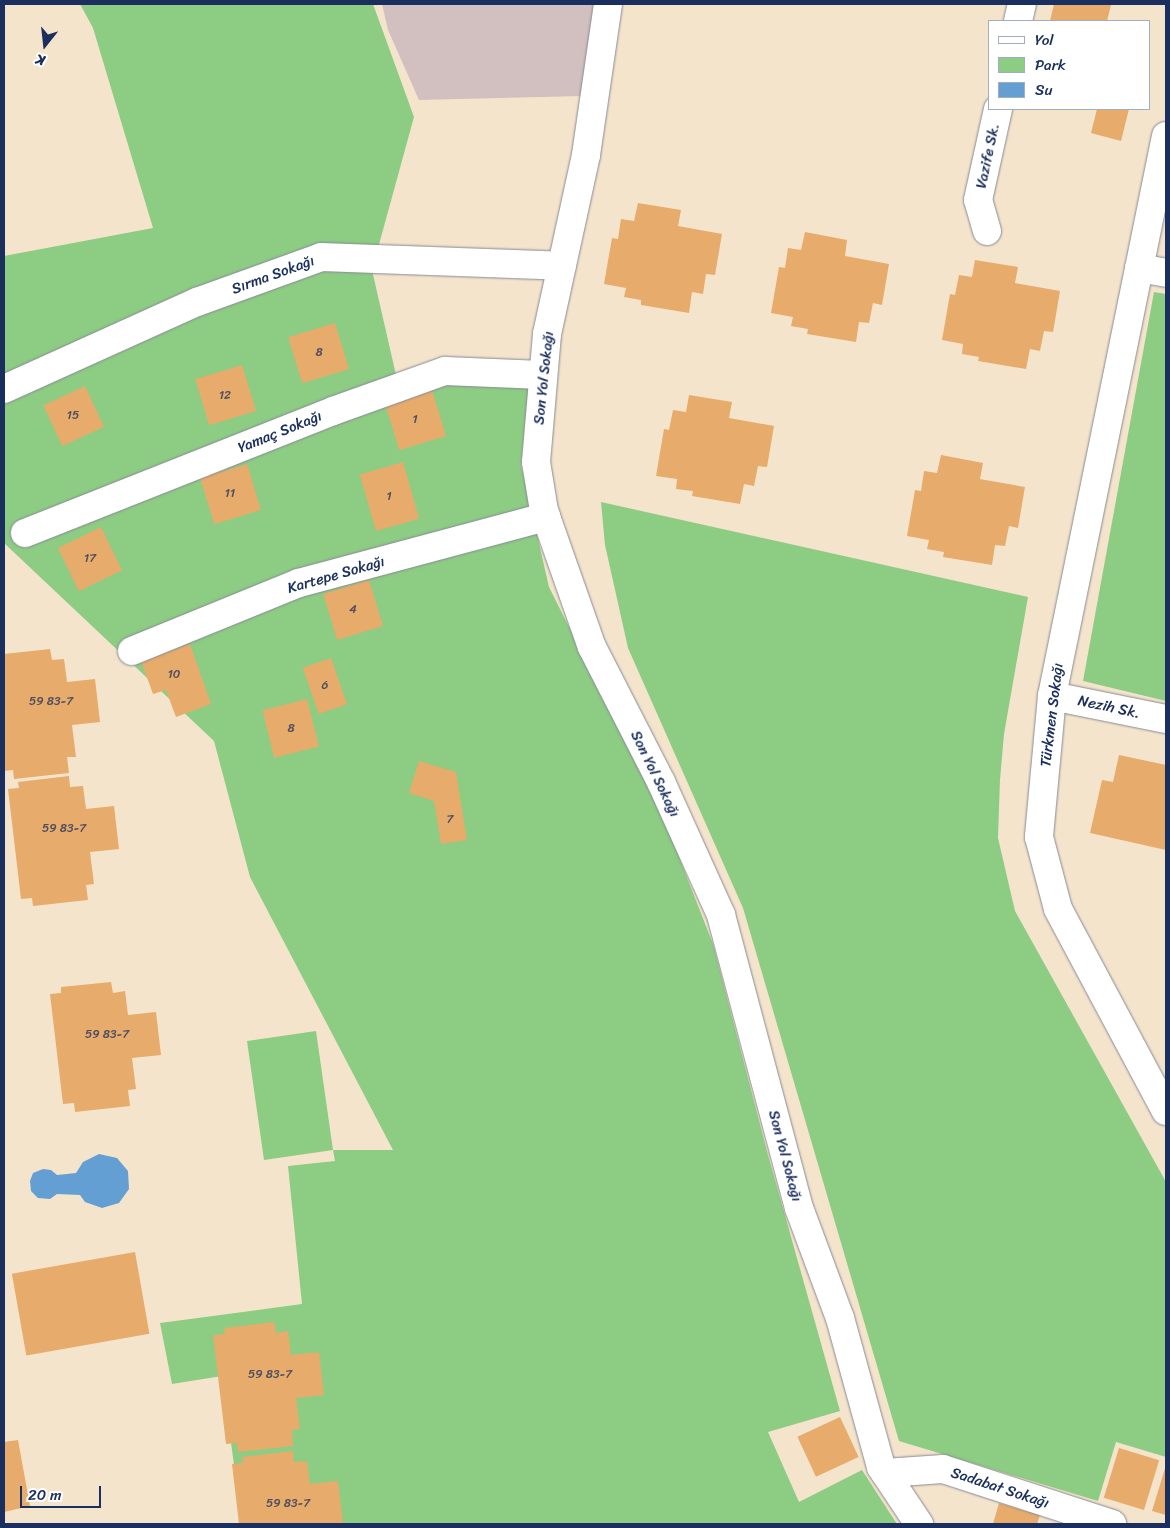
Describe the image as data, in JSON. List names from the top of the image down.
{
  "streets": {
    "street": [
      "Vazife Sk.",
      "Sırma Sokağı",
      "Son Yol Sokağı",
      "Yamaç Sokağı",
      "Kartepe Sokağı",
      "Nezih Sk.",
      "Türkmen Sokağı",
      "Sadabat Sokağı"
    ]
  },
  "crossings": [
    ["Sırma Sokağı", "Son Yol Sokağı"],
    ["Son Yol Sokağı", "Yamaç Sokağı"],
    ["Son Yol Sokağı", "Kartepe Sokağı"],
    ["Son Yol Sokağı", "Sadabat Sokağı"],
    ["Nezih Sk.", "Türkmen Sokağı"]
  ],
  "house_numbers": [
    "8",
    "12",
    "15",
    "1",
    "11",
    "1",
    "17",
    "4",
    "10",
    "6",
    "59 83-7",
    "8",
    "7",
    "59 83-7",
    "59 83-7",
    "59 83-7",
    "59 83-7"
  ],
  "legend": ["Yol", "Park", "Su"],
  "scale_bar": "20 m",
  "north": "bottom"
}
